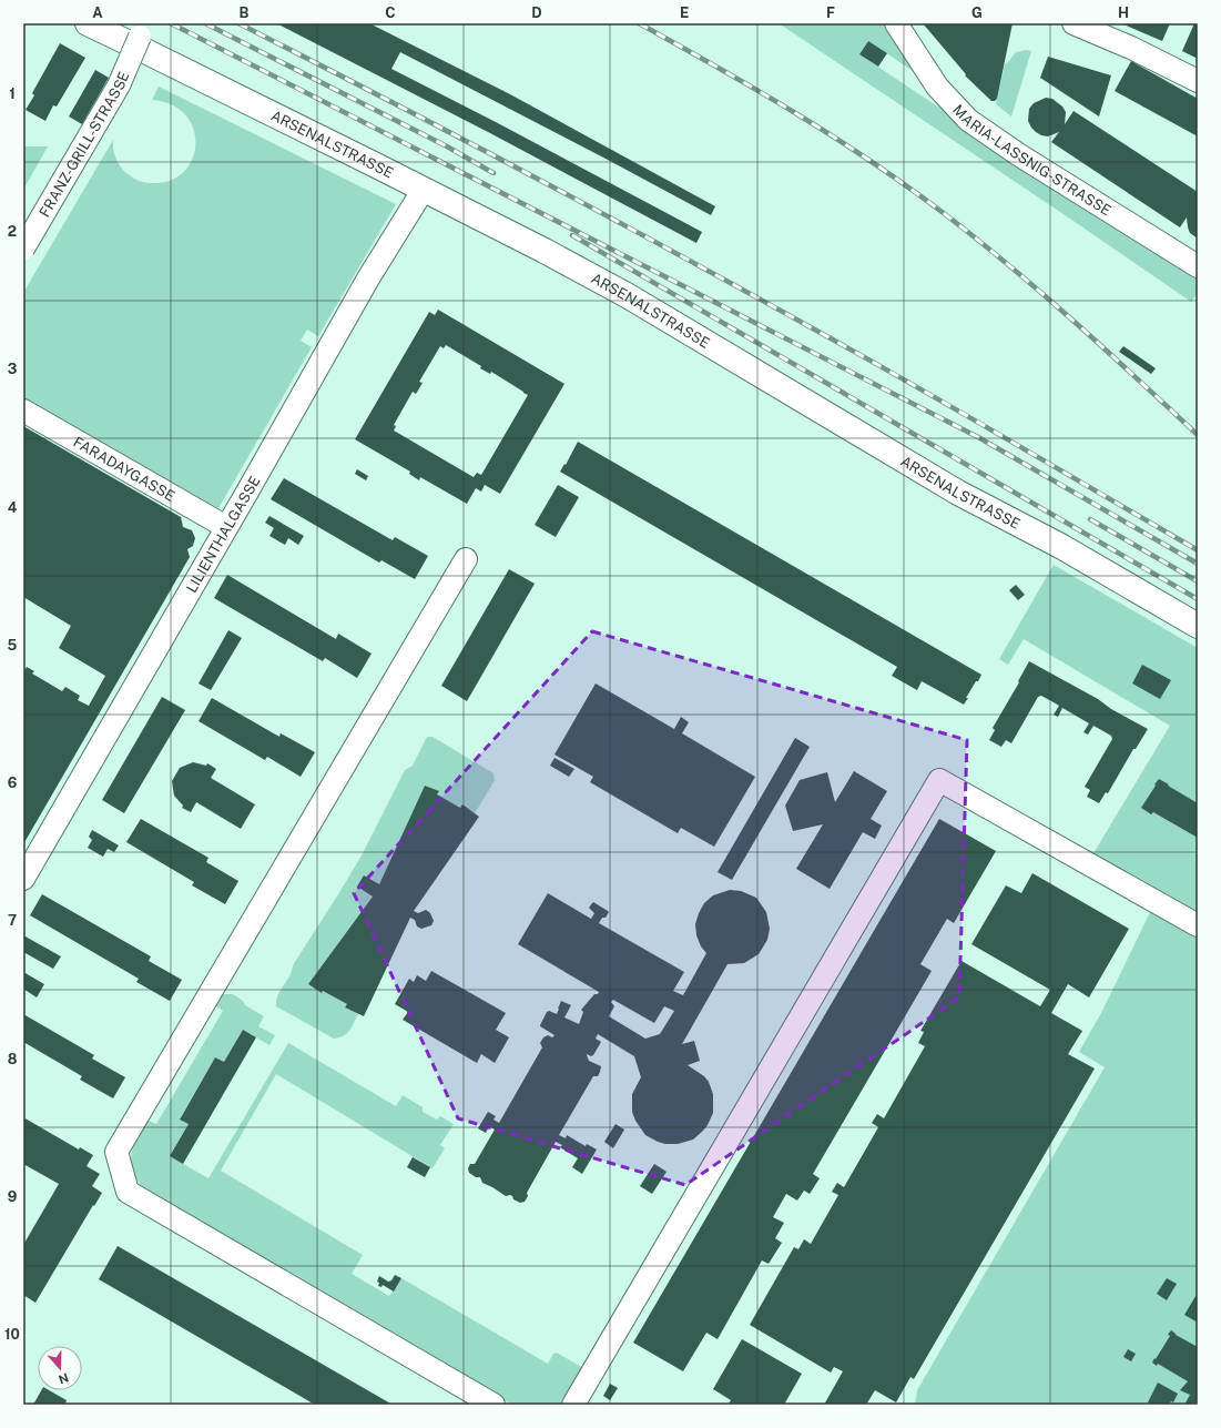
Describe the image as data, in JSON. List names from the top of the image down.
{
  "streets": {
    "main road": ["ARSENALSTRASSE"],
    "street": [
      "FRANZ-GRILL-STRASSE",
      "MARIA-LASSNIG-STRASSE",
      "FARADAYGASSE",
      "LILIENTHALGASSE"
    ]
  },
  "crossings": [
    ["ARSENALSTRASSE", "LILIENTHALGASSE"],
    ["FARADAYGASSE", "LILIENTHALGASSE"]
  ],
  "north": "bottom",
  "grid": {
    "columns": [
      "A",
      "B",
      "C",
      "D",
      "E",
      "F",
      "G",
      "H"
    ],
    "rows": [
      "1",
      "2",
      "3",
      "4",
      "5",
      "6",
      "7",
      "8",
      "9",
      "10"
    ]
  }
}
